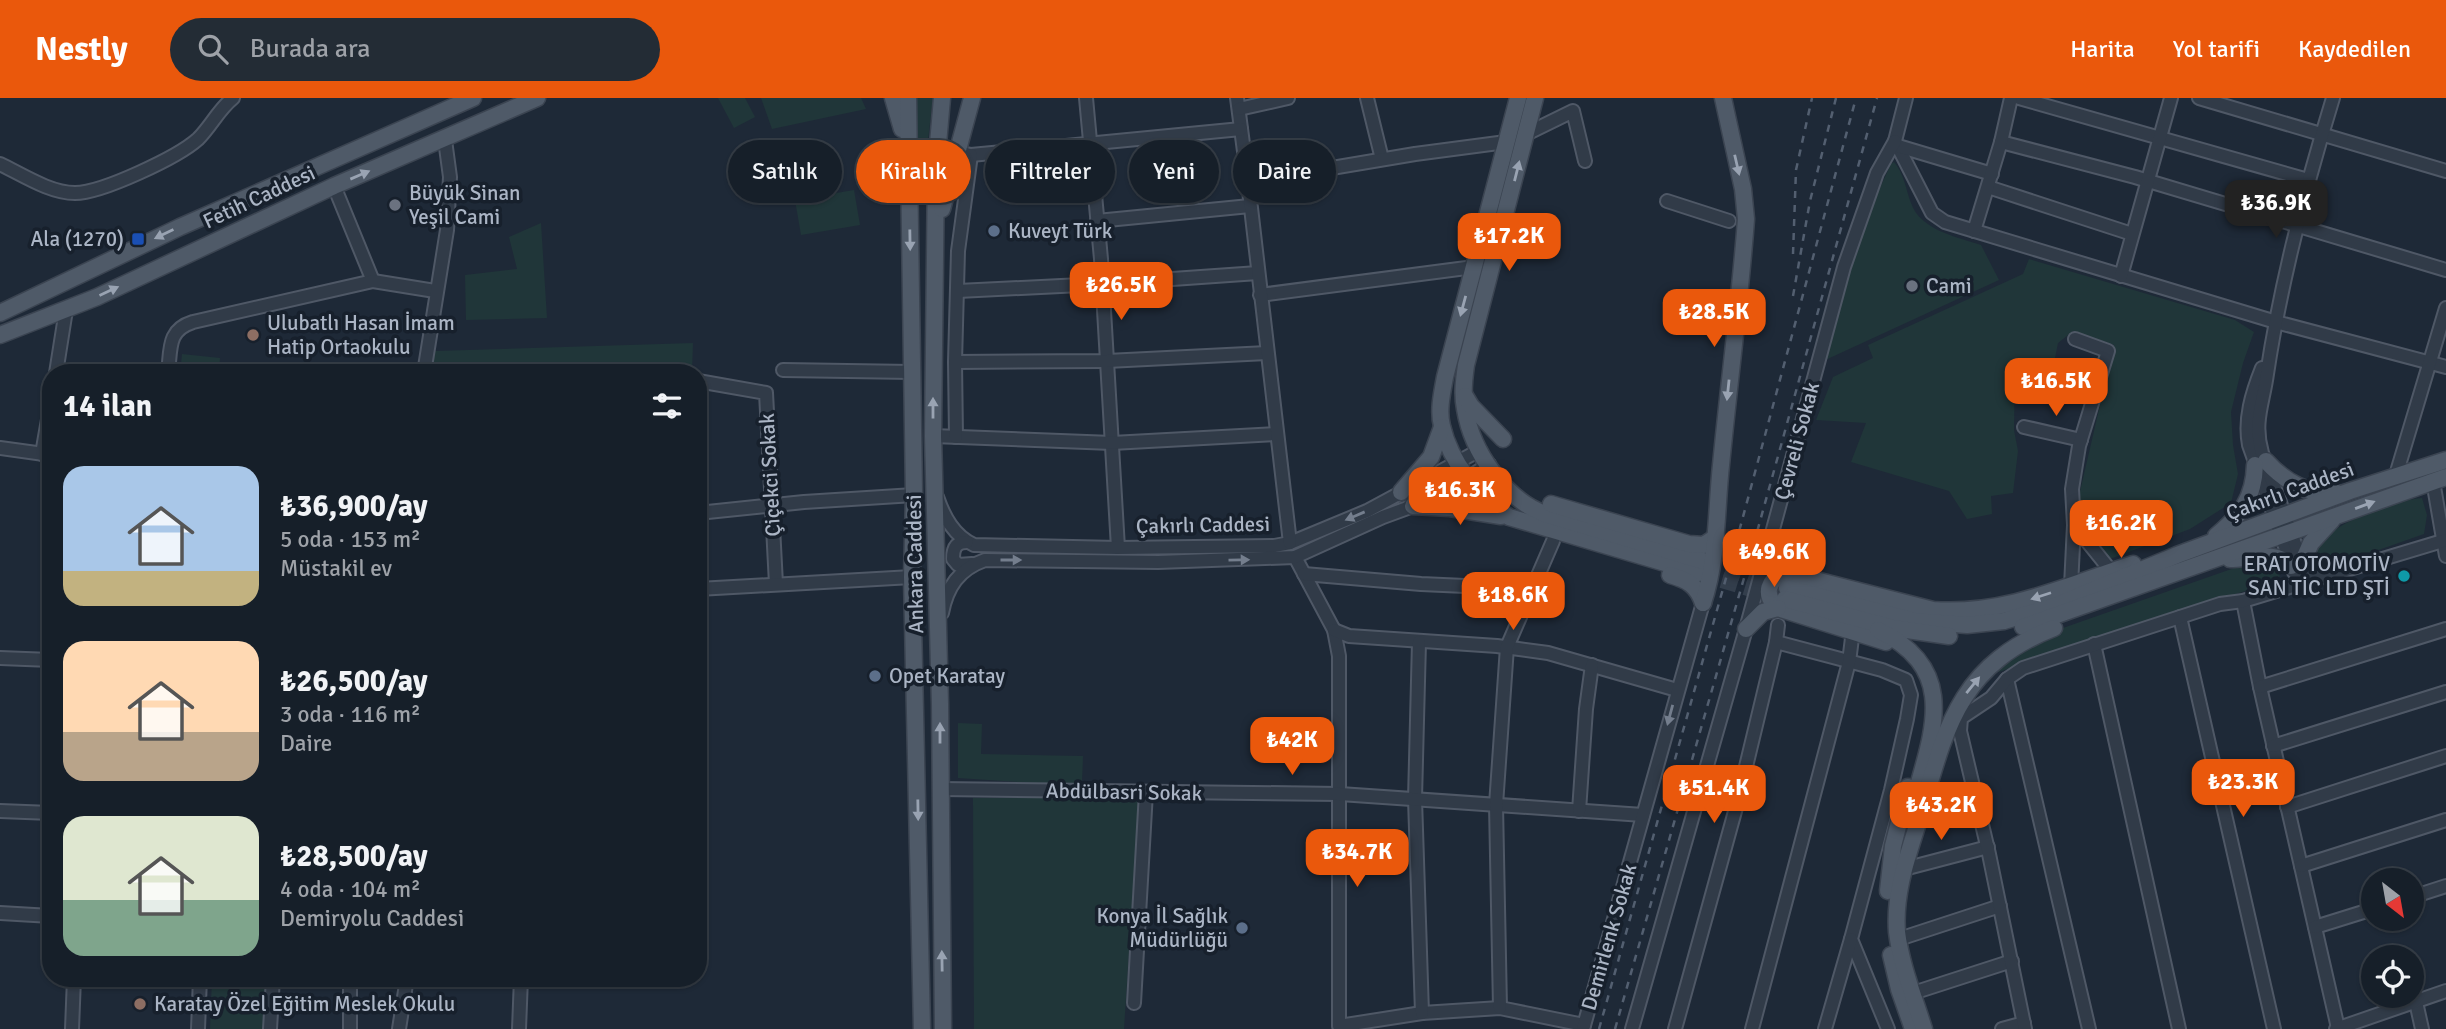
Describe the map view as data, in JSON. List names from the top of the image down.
{
  "streets": {
    "main road": ["Fetih Caddesi", "Çakırlı Caddesi", "Ankara Caddesi"],
    "street": [
      "Çevreli Sokak",
      "Çiçekci Sokak",
      "Abdülbasri Sokak",
      "Demirlenk Sokak"
    ]
  },
  "crossings": [
    ["Ankara Caddesi", "Abdülbasri Sokak"],
    ["Abdülbasri Sokak", "Demirlenk Sokak"]
  ],
  "places": {
    "other": [
      "Büyük Sinan Yeşil Cami",
      "Kuveyt Türk",
      "Cami",
      "Ulubatlı Hasan İmam Hatip Ortaokulu",
      "ERAT OTOMOTİV SAN TİC LTD ŞTİ",
      "Opet Karatay",
      "Konya İl Sağlık Müdürlüğü",
      "Karatay Özel Eğitim Meslek Okulu"
    ],
    "transit": ["Ala (1270)"]
  },
  "north": "bottom right",
  "page": {
    "header": "Nestly",
    "search": "Burada ara",
    "nav": ["Harita", "Yol tarifi", "Kaydedilen"],
    "chip": [
      "Satılık",
      "Kiralık",
      "Filtreler",
      "Yeni",
      "Daire"
    ],
    "price": [
      "₺36.9K",
      "₺17.2K",
      "₺26.5K",
      "₺28.5K",
      "₺16.5K",
      "₺16.3K",
      "₺16.2K",
      "₺49.6K",
      "₺18.6K",
      "₺42K",
      "₺23.3K",
      "₺51.4K",
      "₺43.2K",
      "₺34.7K"
    ],
    "heading": "14 ilan",
    "list": [
      {
        "name": "₺36,900/ay",
        "note": "5 oda · 153 m² · Müstakil ev"
      },
      {
        "name": "₺26,500/ay",
        "note": "3 oda · 116 m² · Daire"
      },
      {
        "name": "₺28,500/ay",
        "note": "4 oda · 104 m² · Demiryolu Caddesi"
      }
    ]
  }
}
